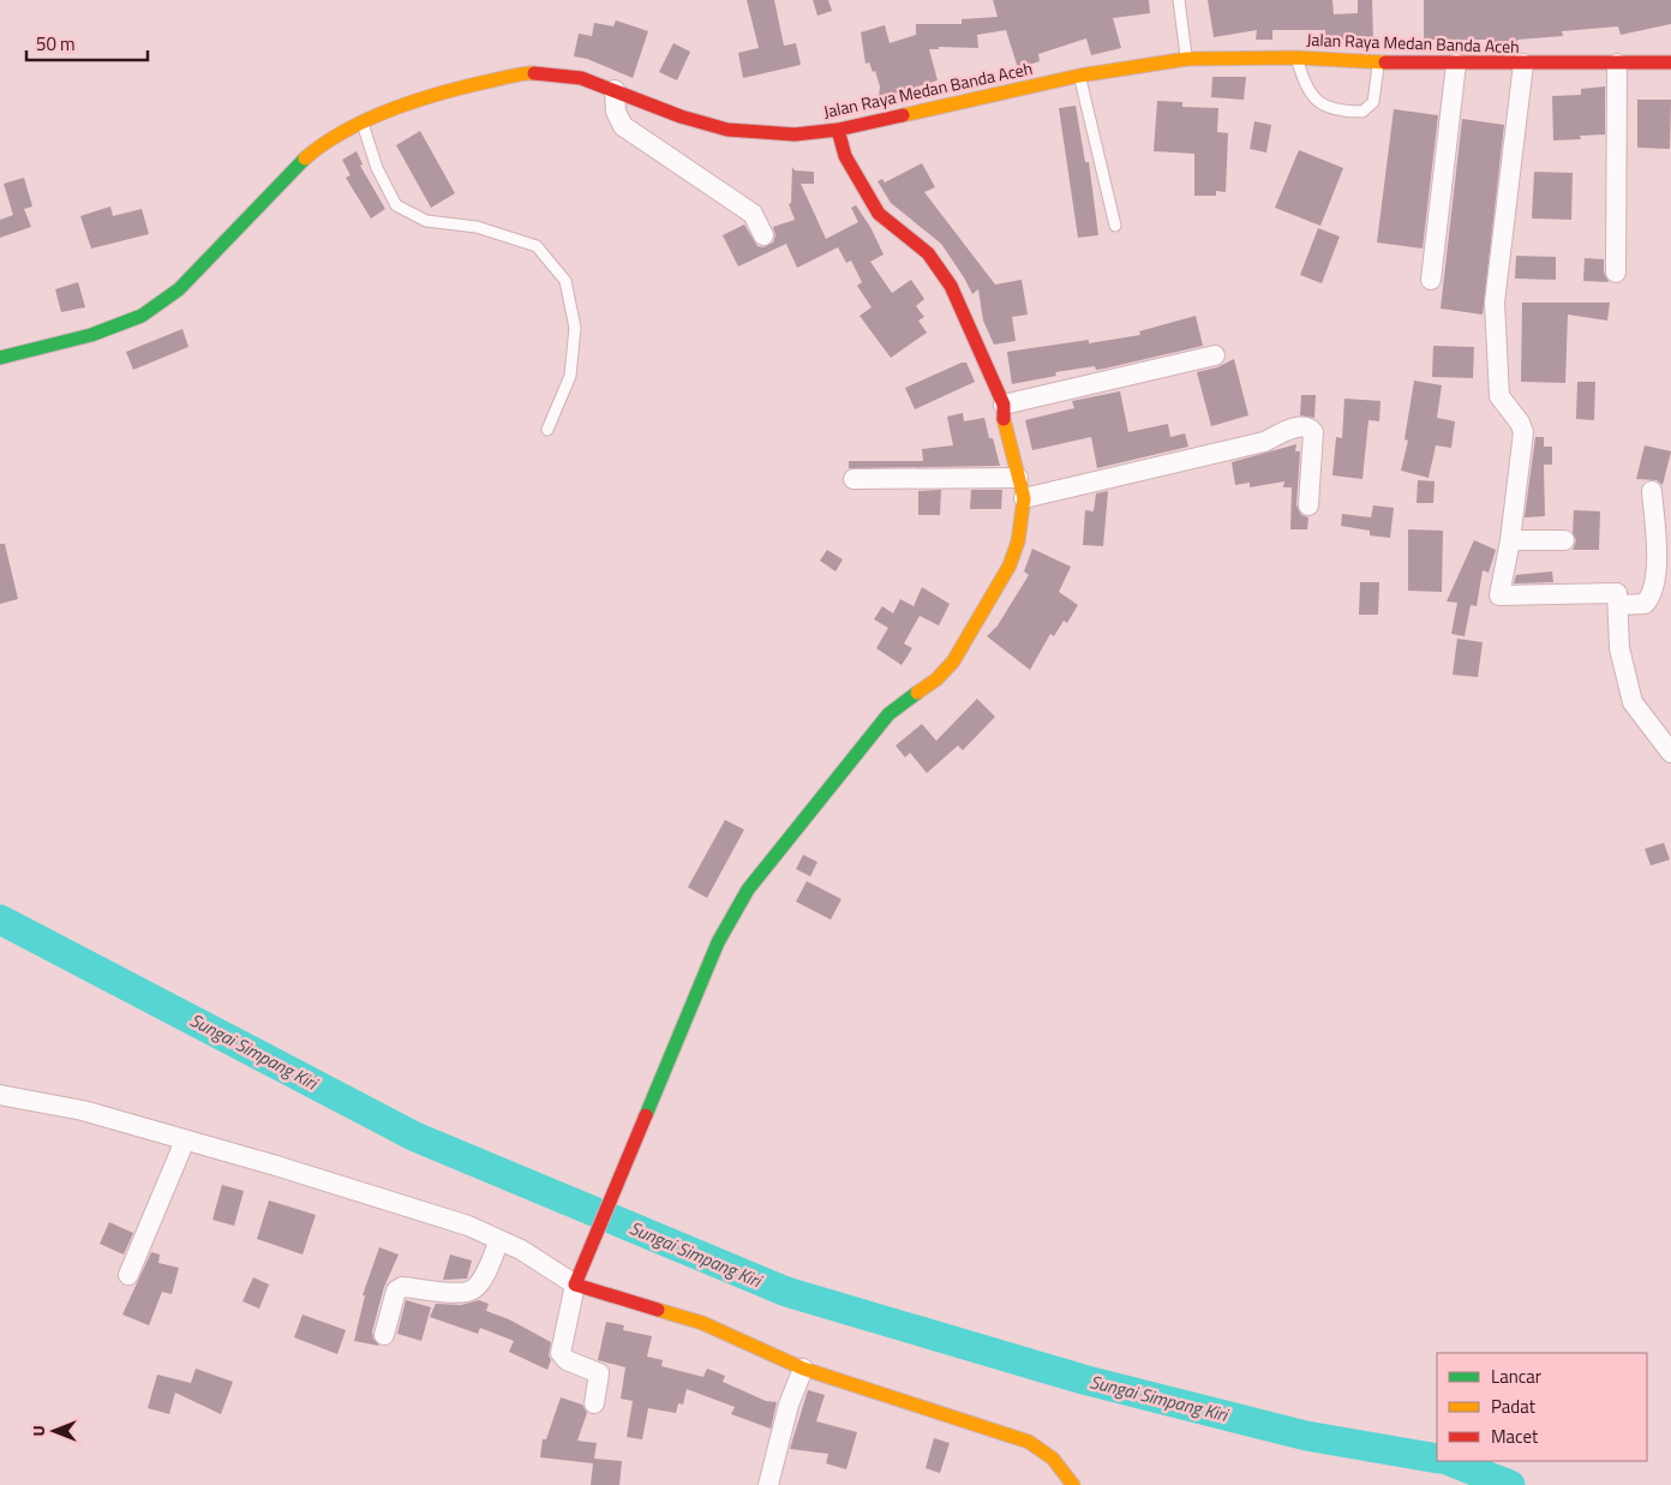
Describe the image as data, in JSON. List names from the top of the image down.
{
  "streets": {
    "main road": ["Jalan Raya Medan Banda Aceh"]
  },
  "water": ["Sungai Simpang Kiri"],
  "legend": ["Lancar", "Padat", "Macet"],
  "scale_bar": "50 m",
  "north": "left"
}
